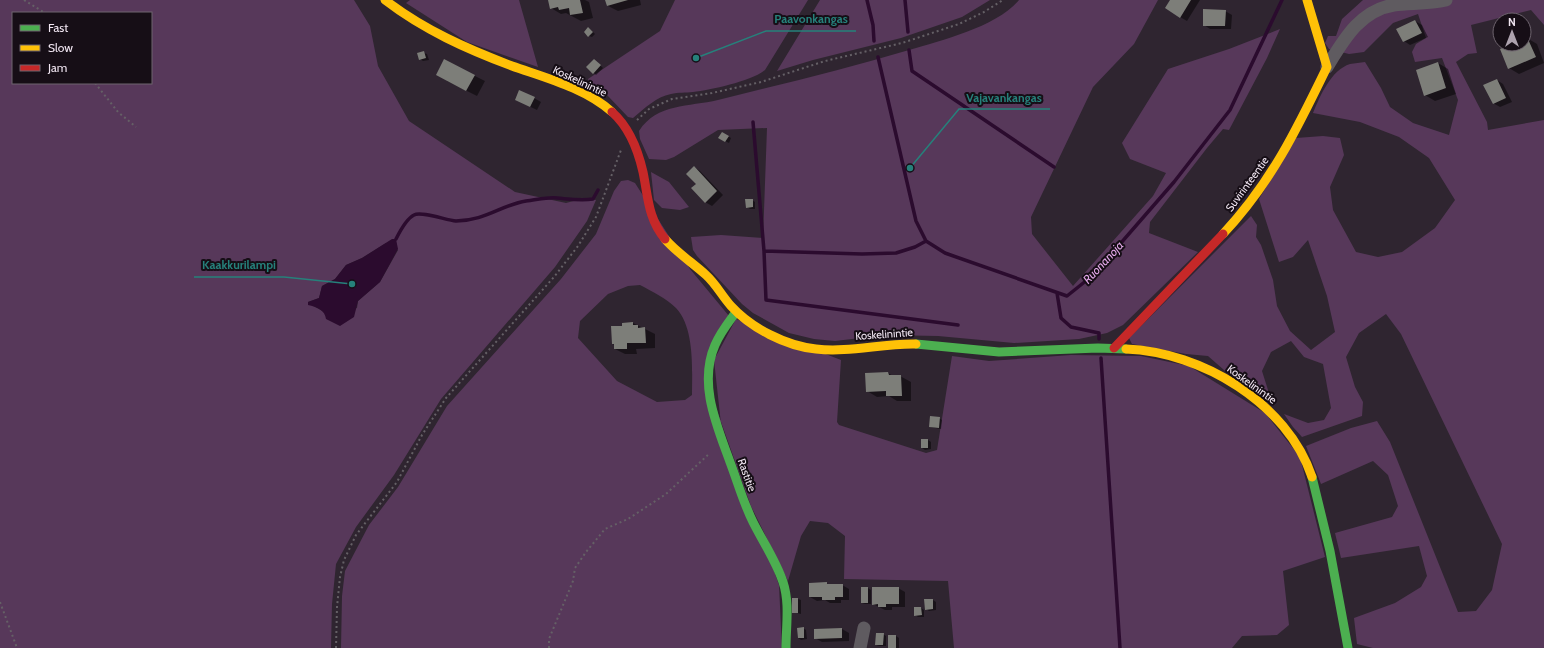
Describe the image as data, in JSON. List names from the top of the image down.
{
  "streets": {
    "street": ["Koskelinintie", "Suvirinteentie", "Rastitie"]
  },
  "crossings": [
    ["Koskelinintie", "Suvirinteentie"],
    ["Koskelinintie", "Rastitie"]
  ],
  "water": ["Ruonanoja"],
  "places": ["Paavonkangas", "Vajavankangas", "Kaakkurilampi"],
  "legend": ["Fast", "Slow", "Jam"],
  "north": "top"
}
